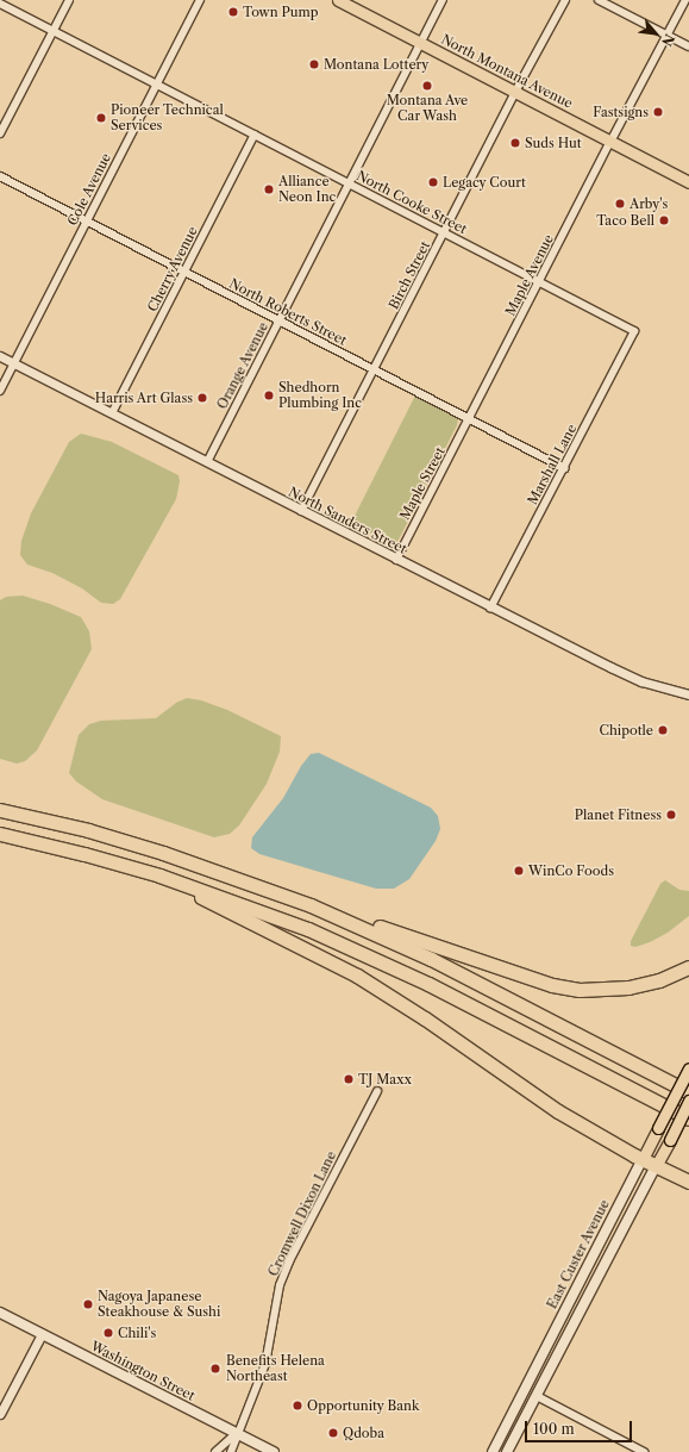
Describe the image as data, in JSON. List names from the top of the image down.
{
  "streets": {
    "main road": ["North Montana Avenue", "East Custer Avenue", "Washington Street"],
    "street": [
      "Cole Avenue",
      "North Cooke Street",
      "Cherry Avenue",
      "Birch Street",
      "Maple Avenue",
      "North Roberts Street",
      "Orange Avenue",
      "Marshall Lane",
      "Maple Street",
      "North Sanders Street",
      "Cromwell Dixon Lane"
    ]
  },
  "crossings": [
    ["North Montana Avenue", "Birch Street"],
    ["North Montana Avenue", "Maple Avenue"],
    ["North Montana Avenue", "Orange Avenue"],
    ["Cole Avenue", "North Cooke Street"],
    ["Cole Avenue", "North Roberts Street"],
    ["Cole Avenue", "North Sanders Street"],
    ["North Cooke Street", "Cherry Avenue"],
    ["North Cooke Street", "Birch Street"],
    ["North Cooke Street", "Maple Avenue"],
    ["North Cooke Street", "Orange Avenue"],
    ["North Cooke Street", "Marshall Lane"],
    ["Cherry Avenue", "North Roberts Street"],
    ["Cherry Avenue", "North Sanders Street"],
    ["Birch Street", "North Roberts Street"],
    ["Birch Street", "North Sanders Street"],
    ["Maple Avenue", "North Roberts Street"],
    ["Maple Avenue", "Maple Street"],
    ["North Roberts Street", "Orange Avenue"],
    ["North Roberts Street", "Marshall Lane"],
    ["North Roberts Street", "Maple Street"],
    ["Orange Avenue", "North Sanders Street"],
    ["Marshall Lane", "North Sanders Street"],
    ["Maple Street", "North Sanders Street"],
    ["Cromwell Dixon Lane", "Washington Street"]
  ],
  "places": [
    "Town Pump",
    "Montana Lottery",
    "Montana Ave Car Wash",
    "Fastsigns",
    "Pioneer Technical Services",
    "Suds Hut",
    "Legacy Court",
    "Alliance Neon Inc",
    "Arby's",
    "Taco Bell",
    "Shedhorn Plumbing Inc",
    "Harris Art Glass",
    "Chipotle",
    "Planet Fitness",
    "WinCo Foods",
    "TJ Maxx",
    "Nagoya Japanese Steakhouse & Sushi",
    "Chili's",
    "Benefits Helena Northeast",
    "Opportunity Bank",
    "Qdoba"
  ],
  "scale_bar": "100 m",
  "north": "bottom right"
}
